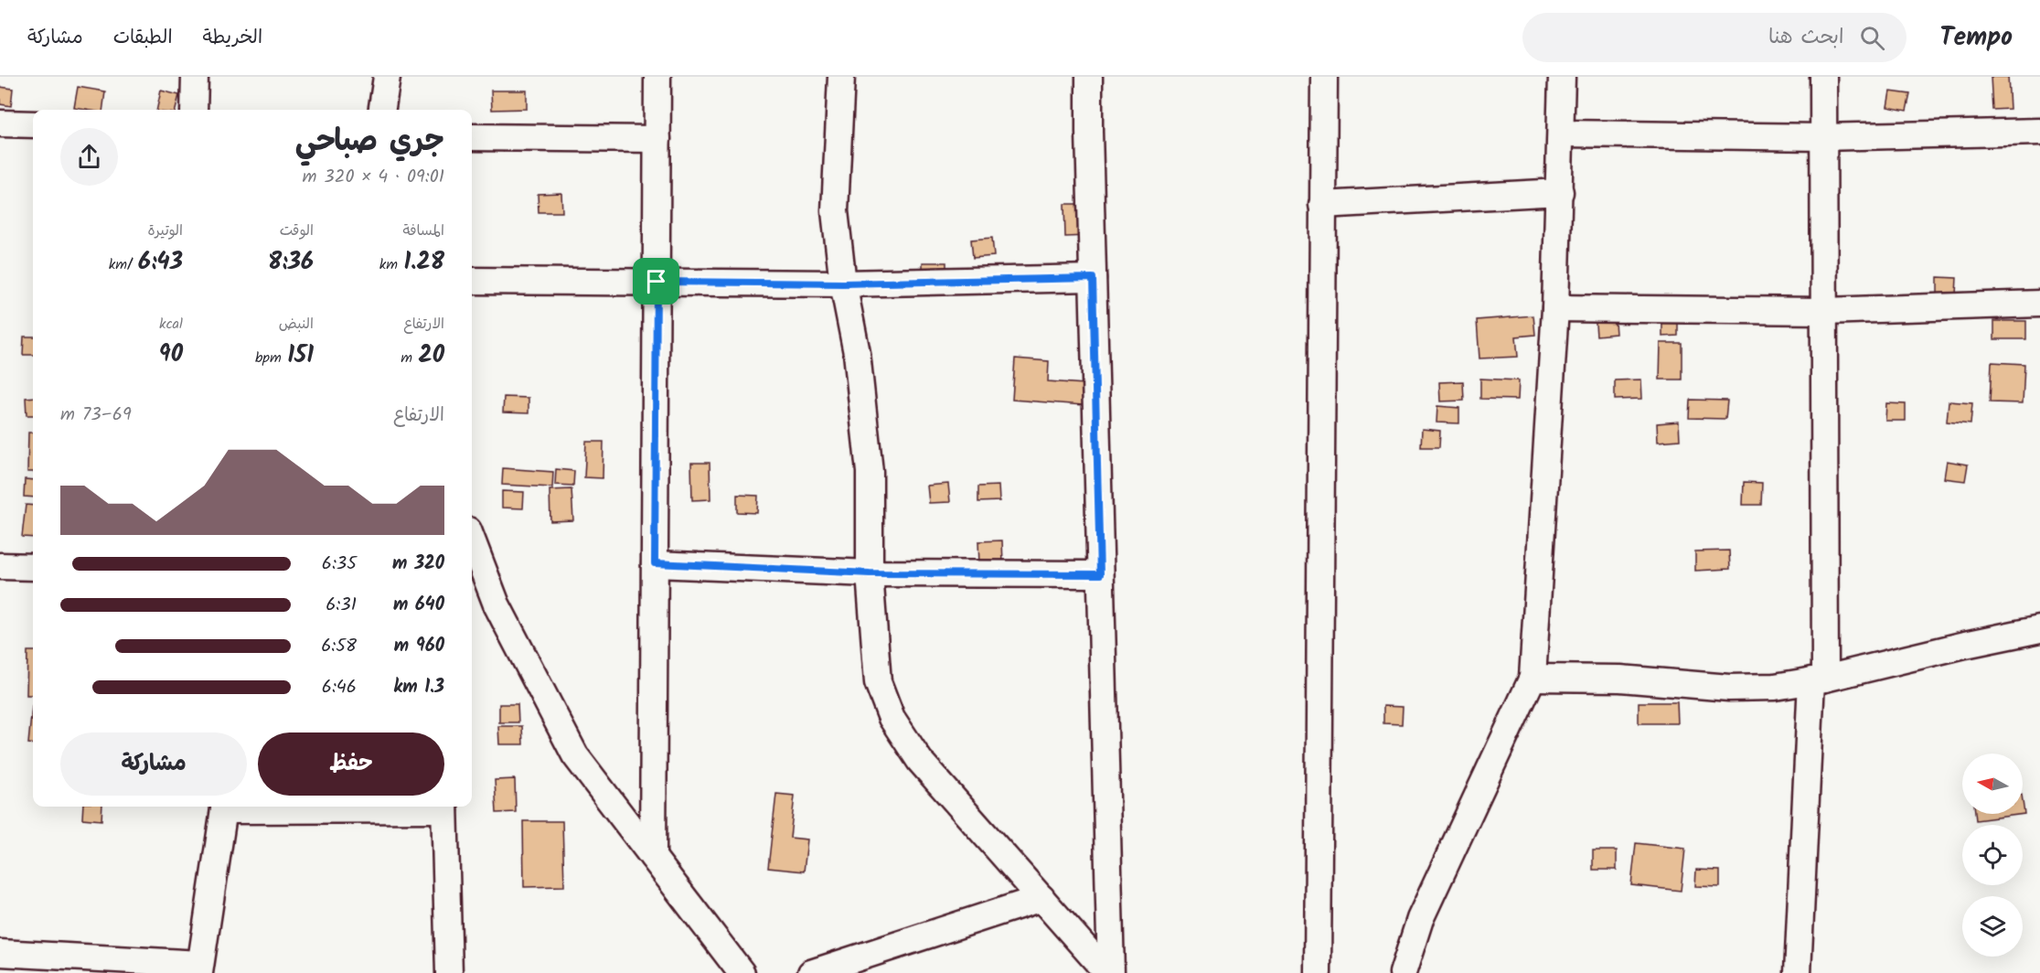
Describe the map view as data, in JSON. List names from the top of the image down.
{
  "north": "left",
  "page": {
    "header": "Tempo",
    "search": "ابحث هنا",
    "nav": ["الخريطة", "الطبقات", "مشاركة"],
    "heading": ["جري صباحي", "09:01 · 4 × 320 m"],
    "stats": [
      ["المسافة", "1.28 km"],
      ["الوقت", "8:36"],
      ["الوتيرة", "6:43 /km"],
      ["الارتفاع", "20 m"],
      ["النبض", "151 bpm"],
      ["kcal", "90"]
    ],
    "chart": ["الارتفاع", "69–73 m"],
    "list": [
      {
        "name": "320 m",
        "note": "6:35"
      },
      {
        "name": "640 m",
        "note": "6:31"
      },
      {
        "name": "960 m",
        "note": "6:58"
      },
      {
        "name": "1.3 km",
        "note": "6:46"
      }
    ],
    "buttons": ["حفظ", "مشاركة"]
  }
}
